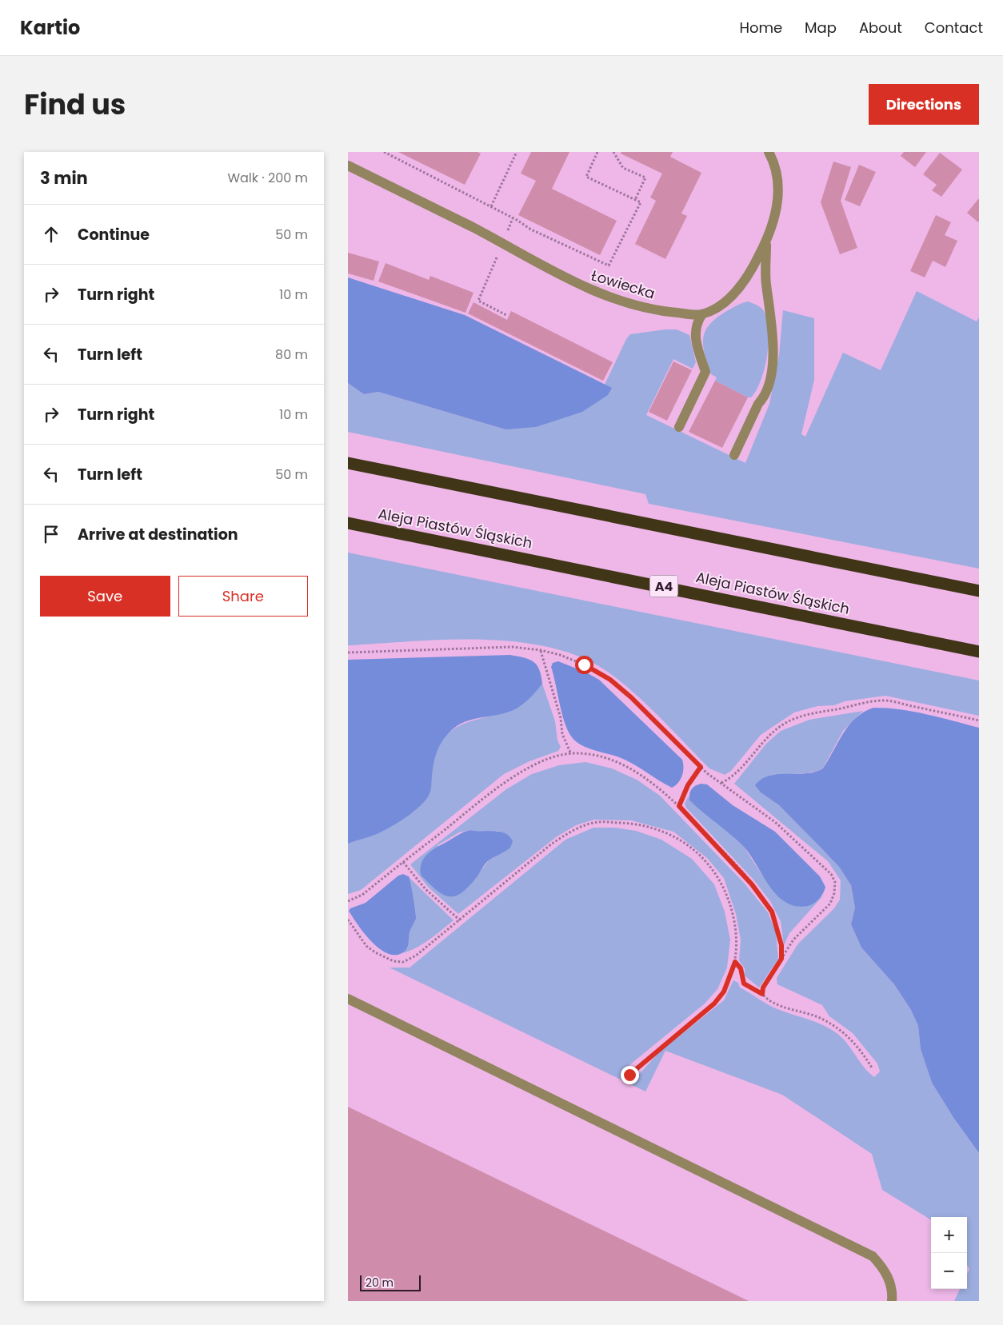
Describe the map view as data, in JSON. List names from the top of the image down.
{
  "streets": {
    "highway": ["Aleja Piastów Śląskich", "A4"],
    "street": ["Łowiecka"]
  },
  "scale_bar": "20 m",
  "page": {
    "header": "Kartio",
    "nav": [
      "Home",
      "Map",
      "About",
      "Contact"
    ],
    "title": "Find us",
    "buttons": [
      "Directions",
      ["Save", "Share"]
    ],
    "heading": ["3 min", "Walk · 200 m"],
    "list": [
      ["Continue", "50 m"],
      ["Turn right", "10 m"],
      ["Turn left", "80 m"],
      ["Turn right", "10 m"],
      ["Turn left", "50 m"],
      "Arrive at destination"
    ],
    "map_buttons": ["+", "−"],
    "scale": "20 m"
  }
}
